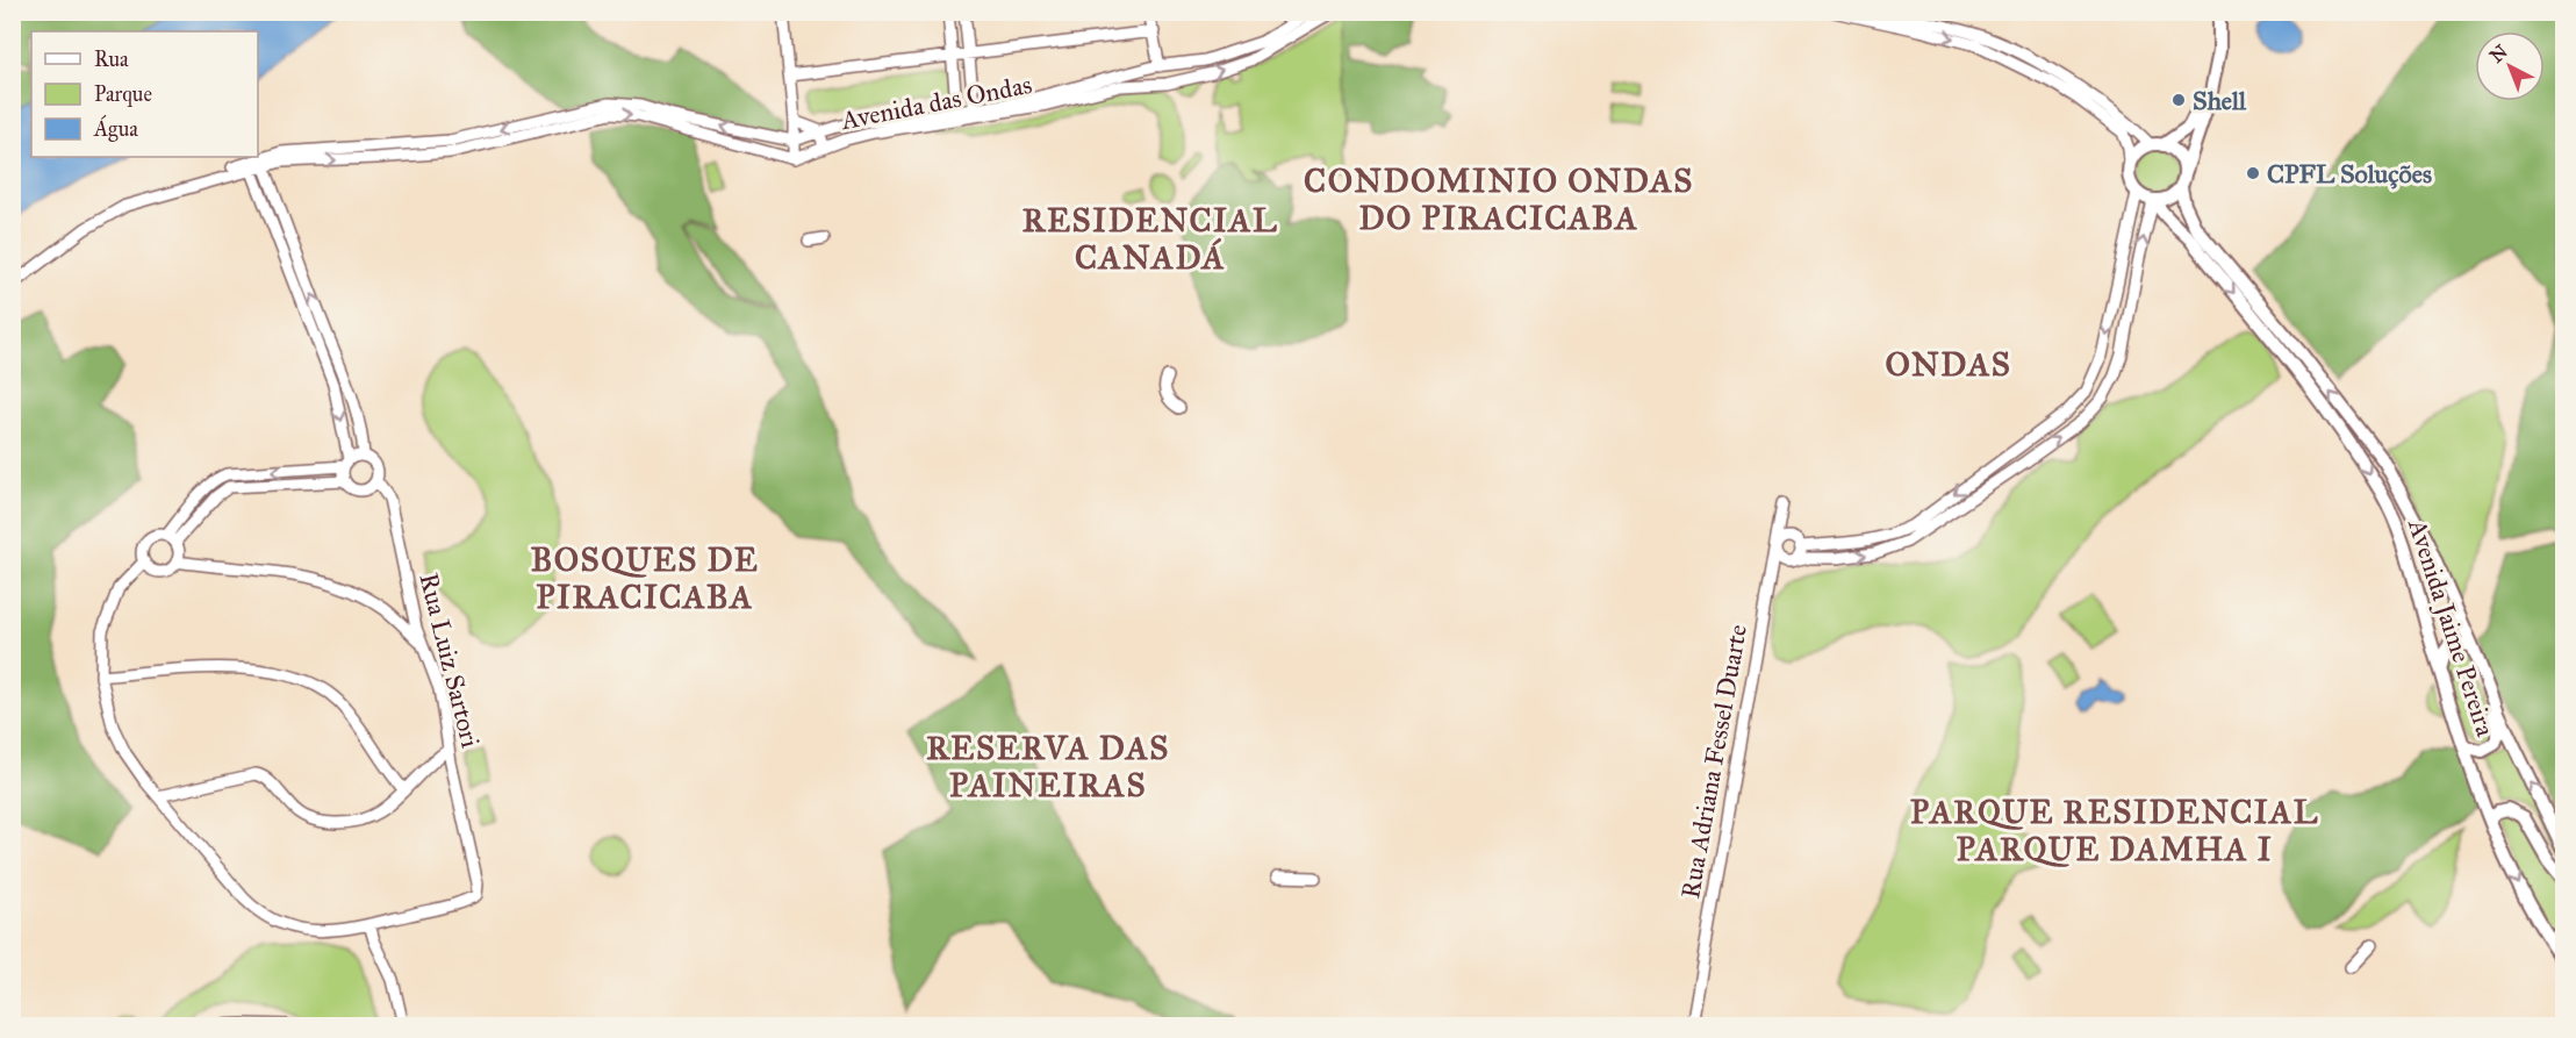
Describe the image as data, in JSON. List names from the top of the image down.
{
  "streets": {
    "main road": ["Avenida Jaime Pereira"],
    "street": ["Avenida das Ondas", "Rua Luiz Sartori", "Rua Adriana Fessel Duarte"]
  },
  "districts": [
    "CONDOMINIO ONDAS DO PIRACICABA",
    "RESIDENCIAL CANADÁ",
    "ONDAS",
    "BOSQUES DE PIRACICABA",
    "RESERVA DAS PAINEIRAS",
    "PARQUE RESIDENCIAL PARQUE DAMHA I"
  ],
  "places": ["Shell", "CPFL Soluções"],
  "legend": ["Rua", "Parque", "Água"],
  "north": "top left"
}
